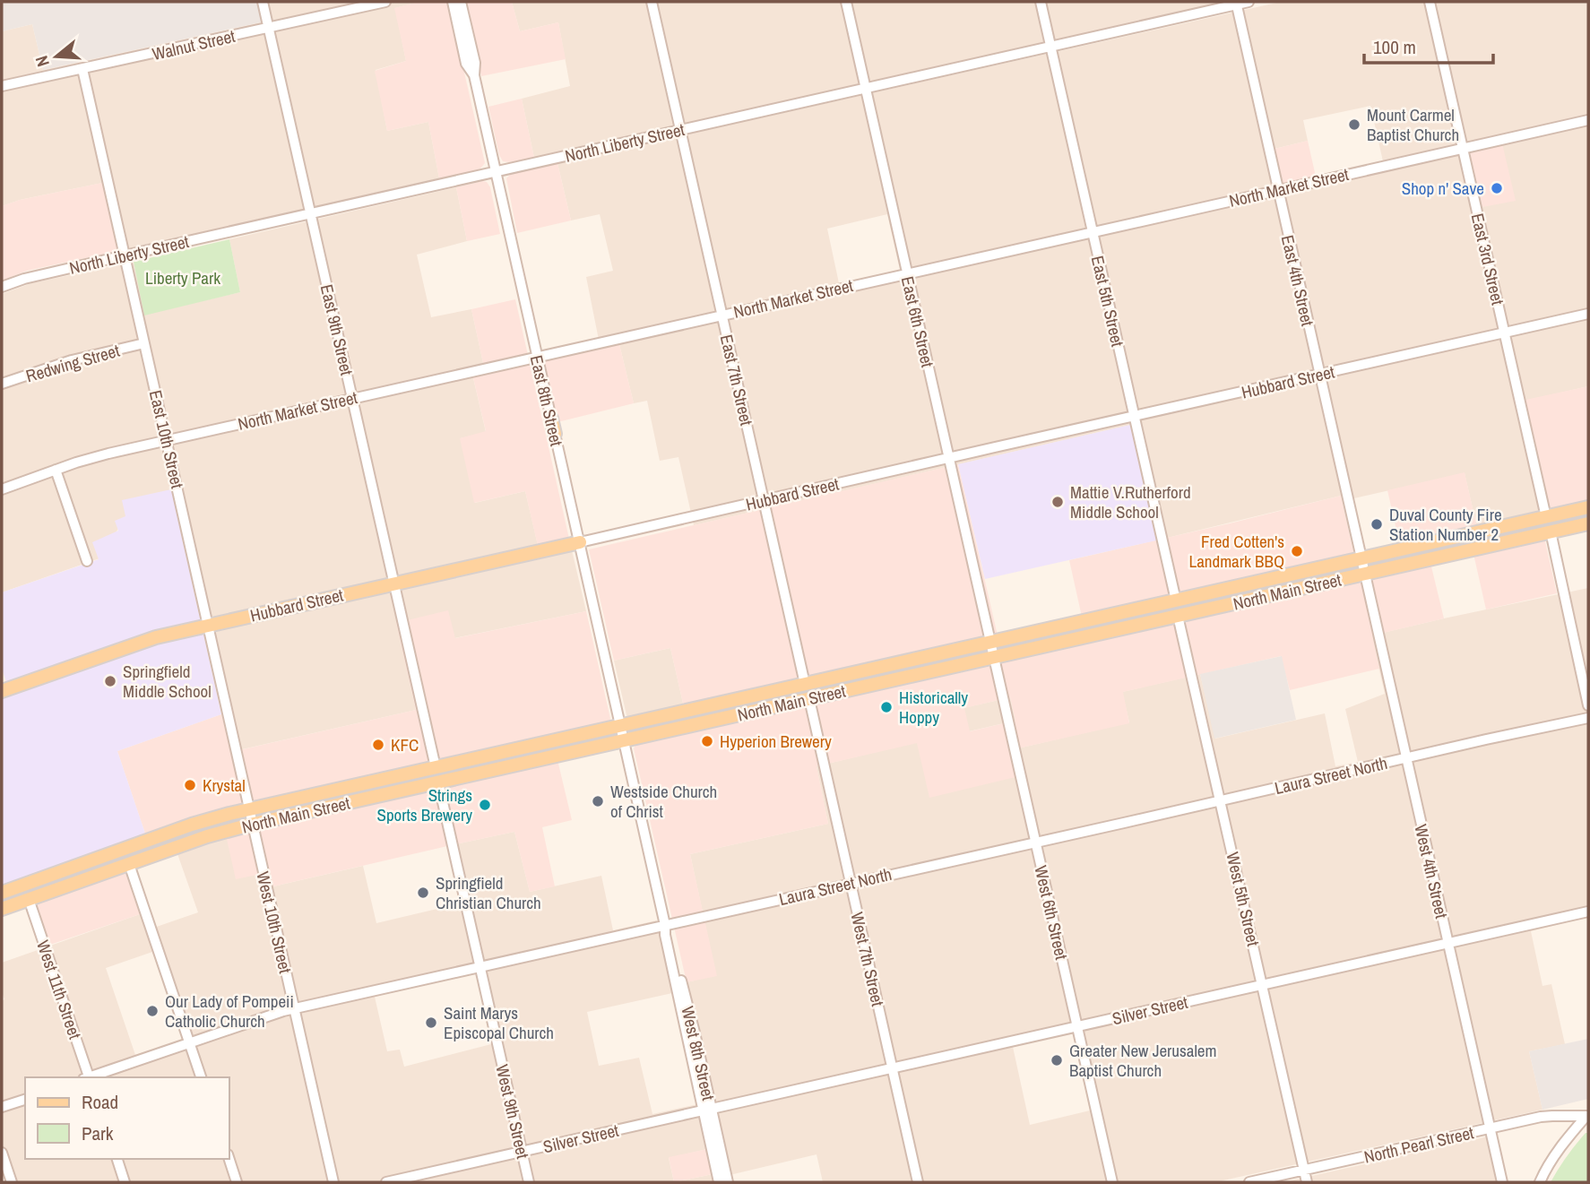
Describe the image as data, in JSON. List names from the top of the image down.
{
  "streets": {
    "main road": ["Hubbard Street", "East 8th Street", "North Main Street"],
    "street": [
      "Walnut Street",
      "North Liberty Street",
      "North Market Street",
      "East 3rd Street",
      "East 4th Street",
      "East 5th Street",
      "East 6th Street",
      "East 9th Street",
      "Redwing Street",
      "East 7th Street",
      "East 10th Street",
      "Laura Street North",
      "West 4th Street",
      "West 5th Street",
      "West 6th Street",
      "West 10th Street",
      "West 7th Street",
      "West 11th Street",
      "Silver Street",
      "West 8th Street",
      "West 9th Street",
      "North Pearl Street"
    ]
  },
  "crossings": [
    ["Walnut Street", "East 9th Street"],
    ["Walnut Street", "East 10th Street"],
    ["North Liberty Street", "East 4th Street"],
    ["North Liberty Street", "East 5th Street"],
    ["North Liberty Street", "East 6th Street"],
    ["North Liberty Street", "East 9th Street"],
    ["North Liberty Street", "East 7th Street"],
    ["North Liberty Street", "East 8th Street"],
    ["North Liberty Street", "East 10th Street"],
    ["North Market Street", "East 3rd Street"],
    ["North Market Street", "East 4th Street"],
    ["North Market Street", "East 5th Street"],
    ["North Market Street", "East 6th Street"],
    ["North Market Street", "East 9th Street"],
    ["North Market Street", "East 7th Street"],
    ["North Market Street", "East 8th Street"],
    ["North Market Street", "East 10th Street"],
    ["East 3rd Street", "Hubbard Street"],
    ["East 3rd Street", "North Main Street"],
    ["East 4th Street", "Hubbard Street"],
    ["East 4th Street", "North Main Street"],
    ["East 4th Street", "West 4th Street"],
    ["East 5th Street", "Hubbard Street"],
    ["East 5th Street", "North Main Street"],
    ["East 6th Street", "Hubbard Street"],
    ["East 6th Street", "North Main Street"],
    ["East 6th Street", "West 6th Street"],
    ["East 9th Street", "Hubbard Street"],
    ["East 9th Street", "North Main Street"],
    ["Redwing Street", "East 10th Street"],
    ["East 7th Street", "Hubbard Street"],
    ["East 7th Street", "North Main Street"],
    ["Hubbard Street", "East 8th Street"],
    ["Hubbard Street", "East 10th Street"],
    ["East 8th Street", "North Main Street"],
    ["East 8th Street", "West 8th Street"],
    ["East 10th Street", "North Main Street"],
    ["East 10th Street", "West 10th Street"],
    ["North Main Street", "West 4th Street"],
    ["North Main Street", "West 5th Street"],
    ["North Main Street", "West 6th Street"],
    ["North Main Street", "West 10th Street"],
    ["North Main Street", "West 7th Street"],
    ["North Main Street", "West 11th Street"],
    ["North Main Street", "West 8th Street"],
    ["North Main Street", "West 9th Street"],
    ["Laura Street North", "West 4th Street"],
    ["Laura Street North", "West 5th Street"],
    ["Laura Street North", "West 6th Street"],
    ["Laura Street North", "West 10th Street"],
    ["Laura Street North", "West 7th Street"],
    ["Laura Street North", "West 8th Street"],
    ["Laura Street North", "West 9th Street"],
    ["West 4th Street", "Silver Street"],
    ["West 4th Street", "North Pearl Street"],
    ["West 5th Street", "Silver Street"],
    ["West 5th Street", "North Pearl Street"],
    ["West 6th Street", "Silver Street"],
    ["West 7th Street", "Silver Street"],
    ["Silver Street", "West 8th Street"],
    ["Silver Street", "West 9th Street"]
  ],
  "parks": ["Liberty Park"],
  "places": [
    "Mount Carmel Baptist Church",
    "Shop n' Save",
    "Mattie V.Rutherford Middle School",
    "Duval County Fire Station Number 2",
    "Fred Cotten's Landmark BBQ",
    "Springfield Middle School",
    "Historically Hoppy",
    "Hyperion Brewery",
    "KFC",
    "Krystal",
    "Westside Church of Christ",
    "Strings Sports Brewery",
    "Springfield Christian Church",
    "Our Lady of Pompeii Catholic Church",
    "Saint Marys Episcopal Church",
    "Greater New Jerusalem Baptist Church"
  ],
  "legend": ["Road", "Park"],
  "scale_bar": "100 m",
  "north": "left"
}
